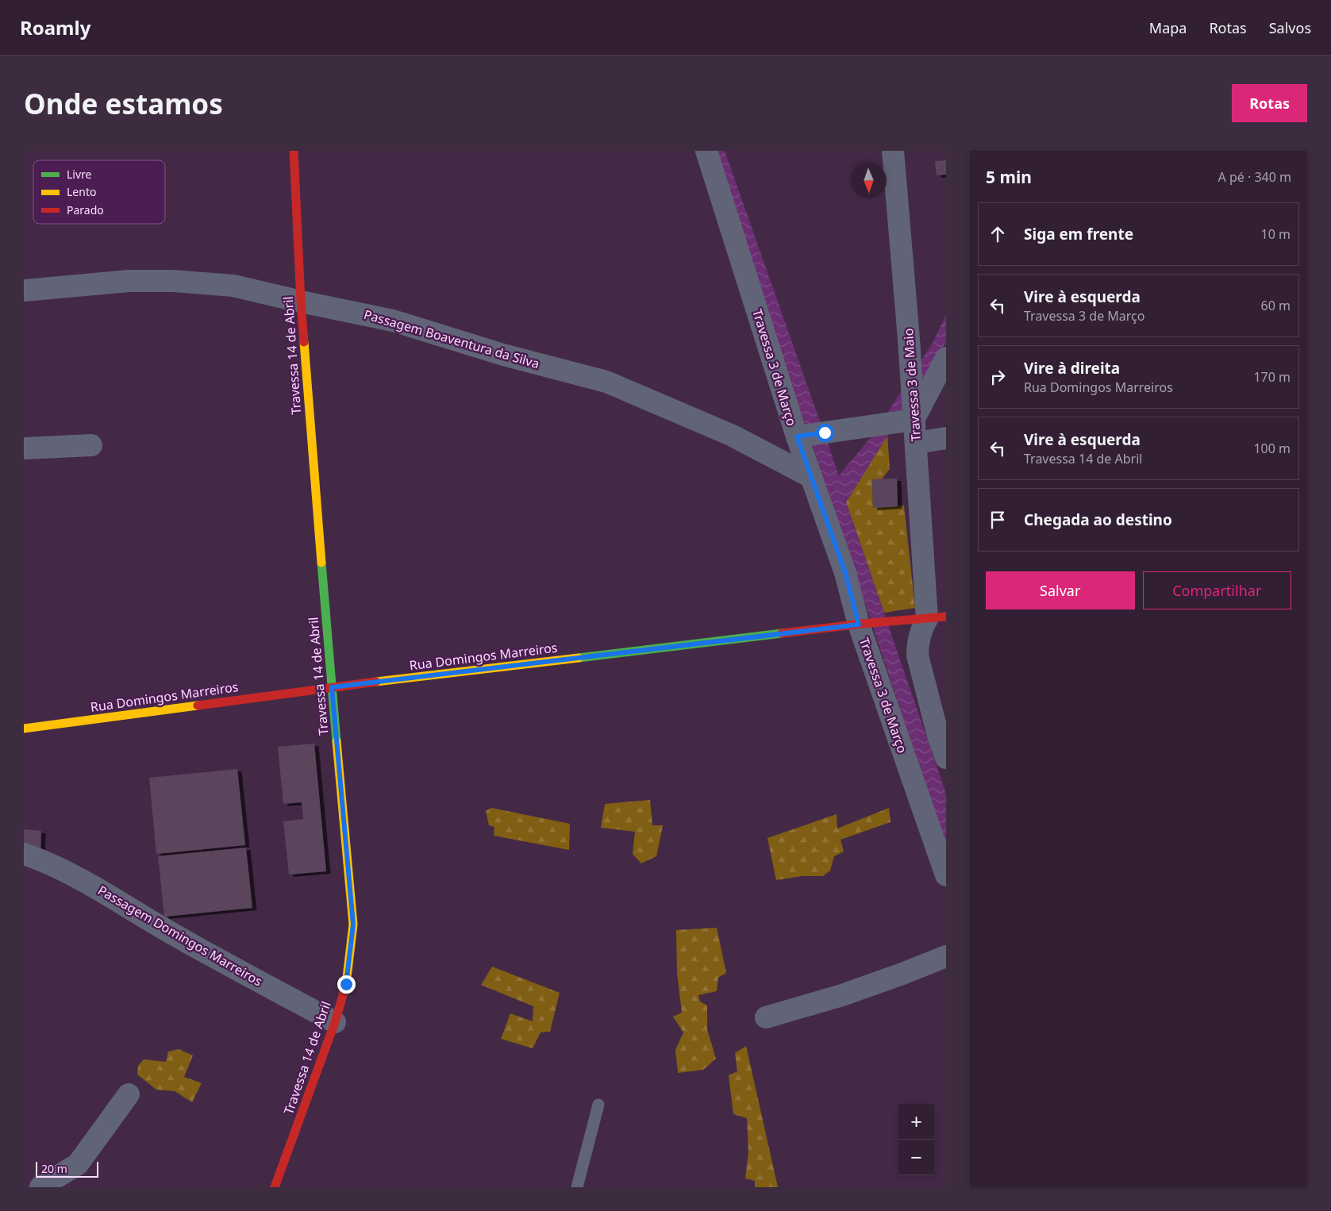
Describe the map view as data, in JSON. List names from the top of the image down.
{
  "streets": {
    "street": [
      "Passagem Boaventura da Silva",
      "Travessa 14 de Abril",
      "Travessa 3 de Março",
      "Travessa 3 de Maio",
      "Rua Domingos Marreiros",
      "Passagem Domingos Marreiros"
    ]
  },
  "crossings": [
    ["Passagem Boaventura da Silva", "Travessa 14 de Abril"],
    ["Passagem Boaventura da Silva", "Travessa 3 de Março"],
    ["Travessa 14 de Abril", "Rua Domingos Marreiros"],
    ["Travessa 14 de Abril", "Passagem Domingos Marreiros"],
    ["Travessa 3 de Março", "Rua Domingos Marreiros"],
    ["Travessa 3 de Maio", "Rua Domingos Marreiros"]
  ],
  "legend": ["Livre", "Lento", "Parado"],
  "scale_bar": "20 m",
  "north": "bottom",
  "page": {
    "header": "Roamly",
    "nav": ["Mapa", "Rotas", "Salvos"],
    "buttons": [
      "Rotas",
      ["Salvar", "Compartilhar"]
    ],
    "title": "Onde estamos",
    "heading": ["5 min", "A pé · 340 m"],
    "list": [
      ["Siga em frente", "10 m"],
      ["Vire à esquerda", "Travessa 3 de Março", "60 m"],
      ["Vire à direita", "Rua Domingos Marreiros", "170 m"],
      ["Vire à esquerda", "Travessa 14 de Abril", "100 m"],
      "Chegada ao destino"
    ],
    "map_buttons": ["+", "−"],
    "scale": "20 m"
  }
}
